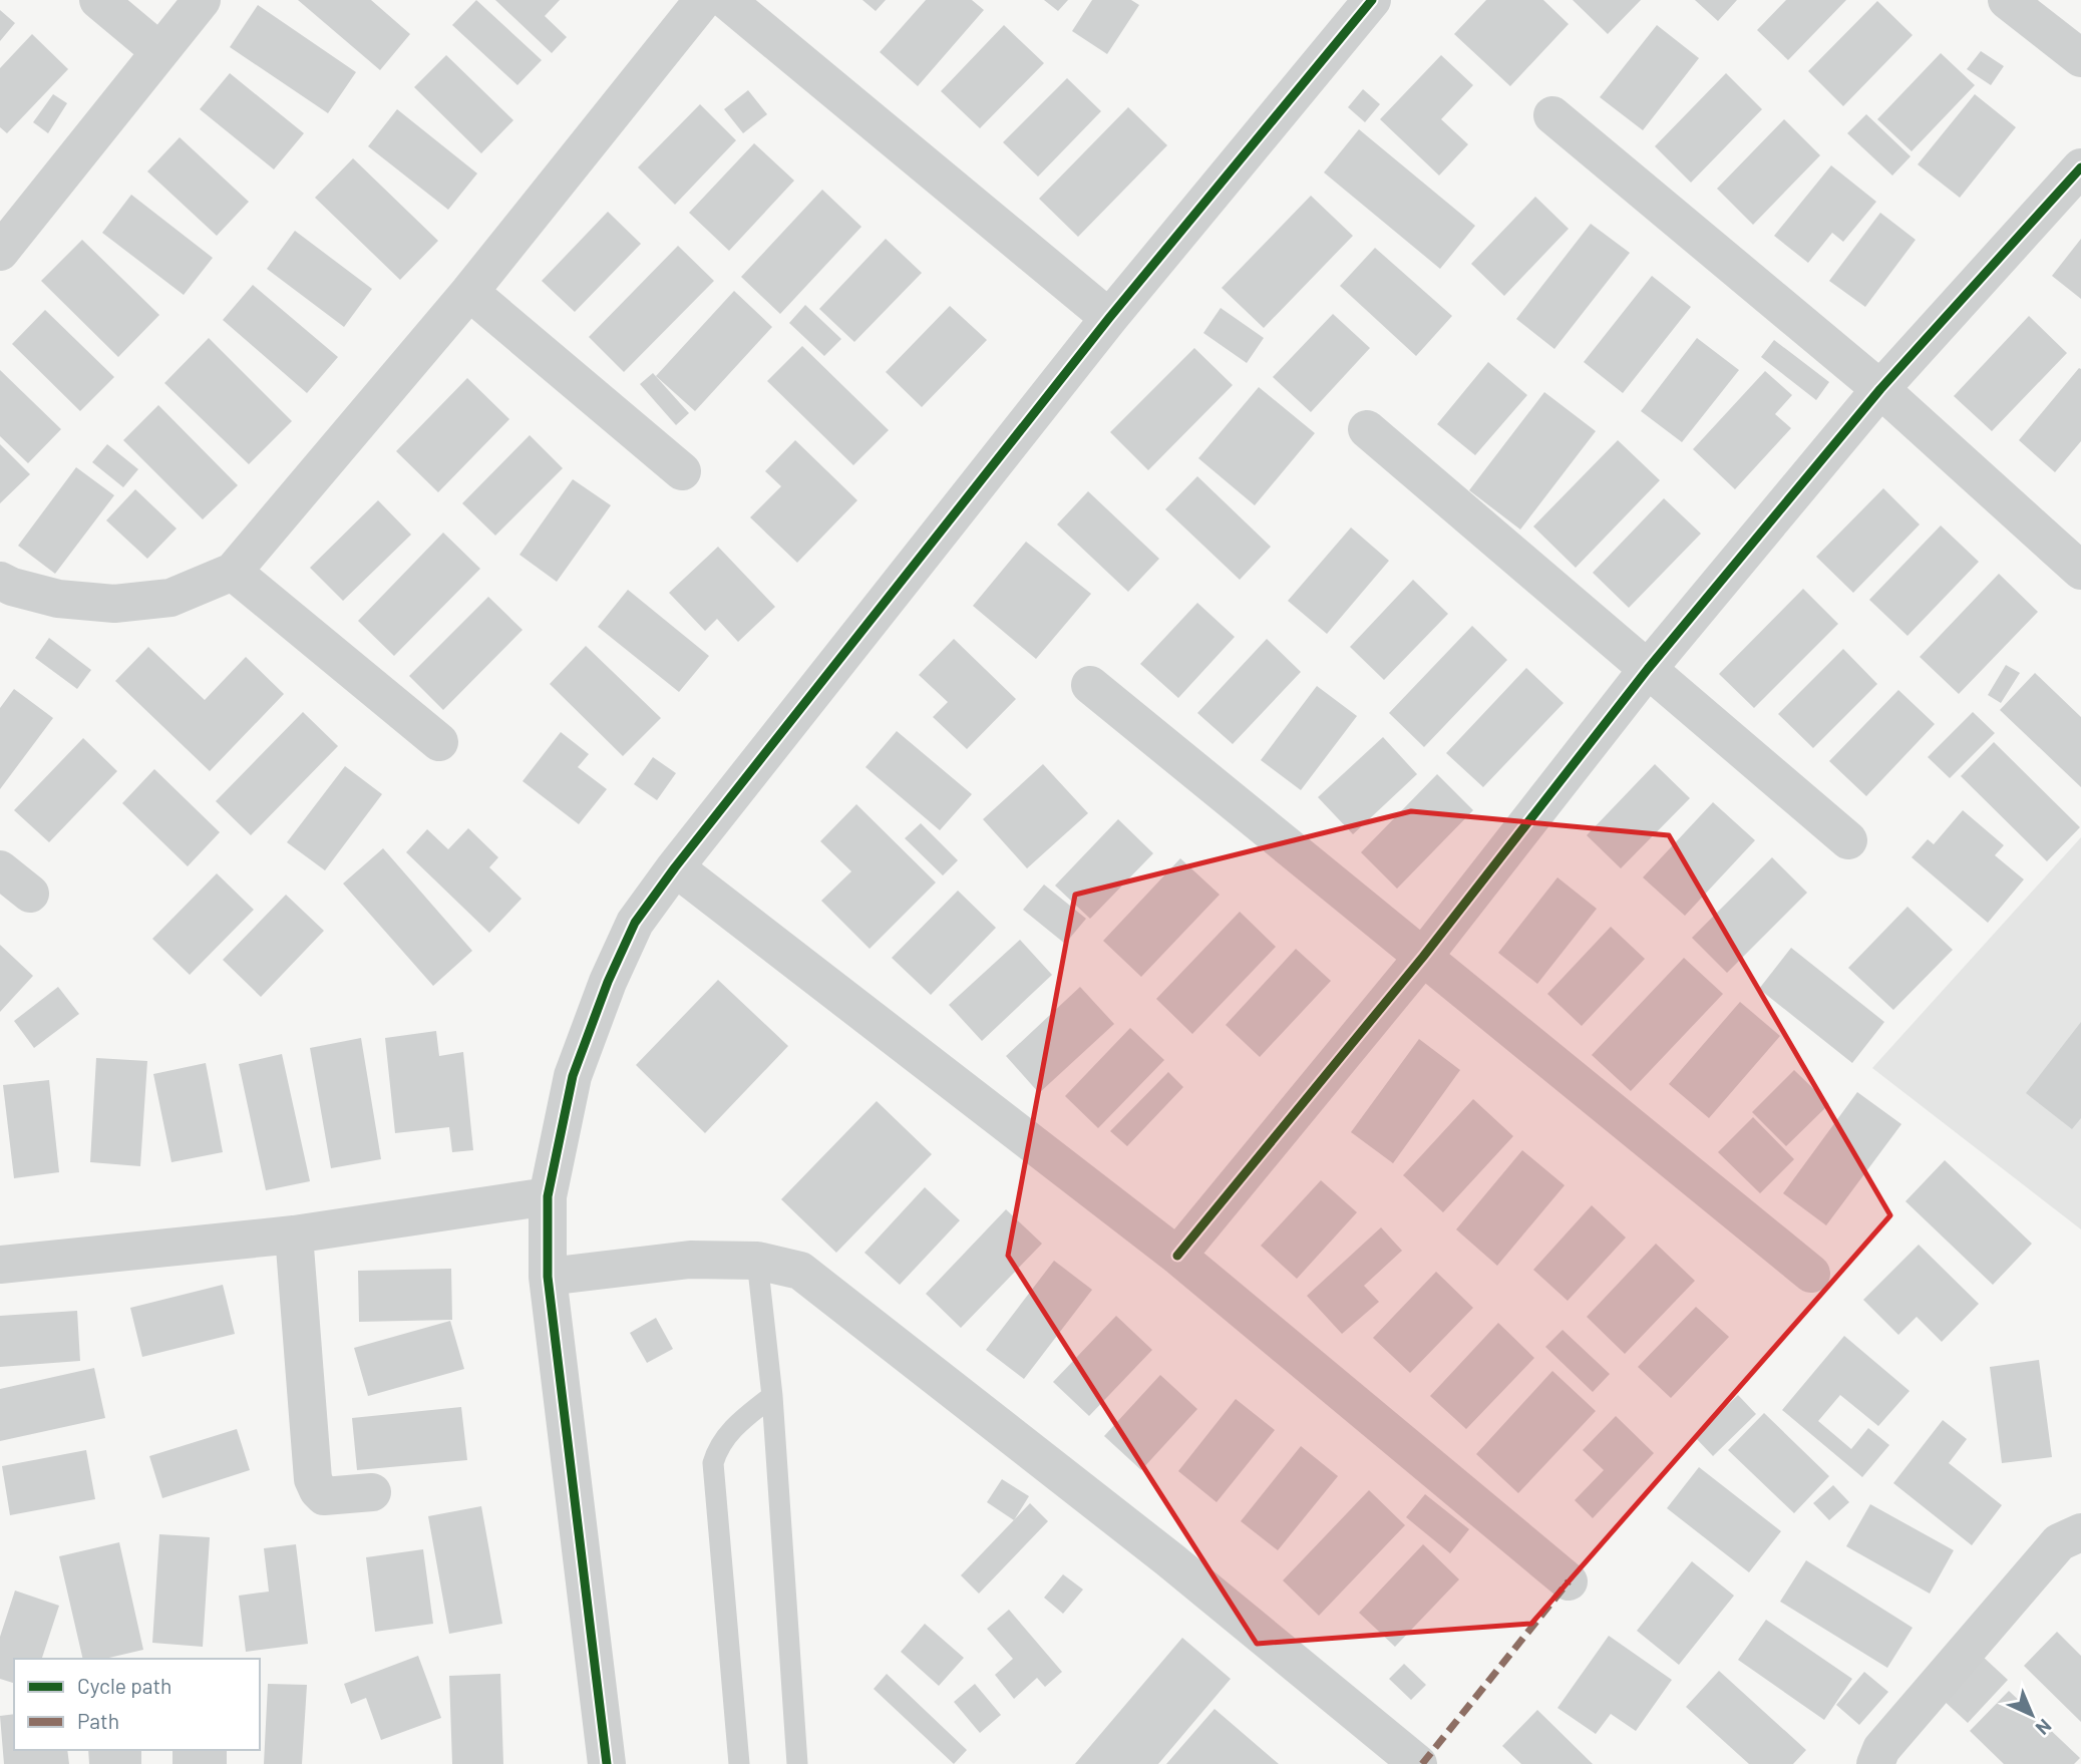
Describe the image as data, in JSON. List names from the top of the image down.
{
  "legend": ["Cycle path", "Path"],
  "north": "bottom right"
}
